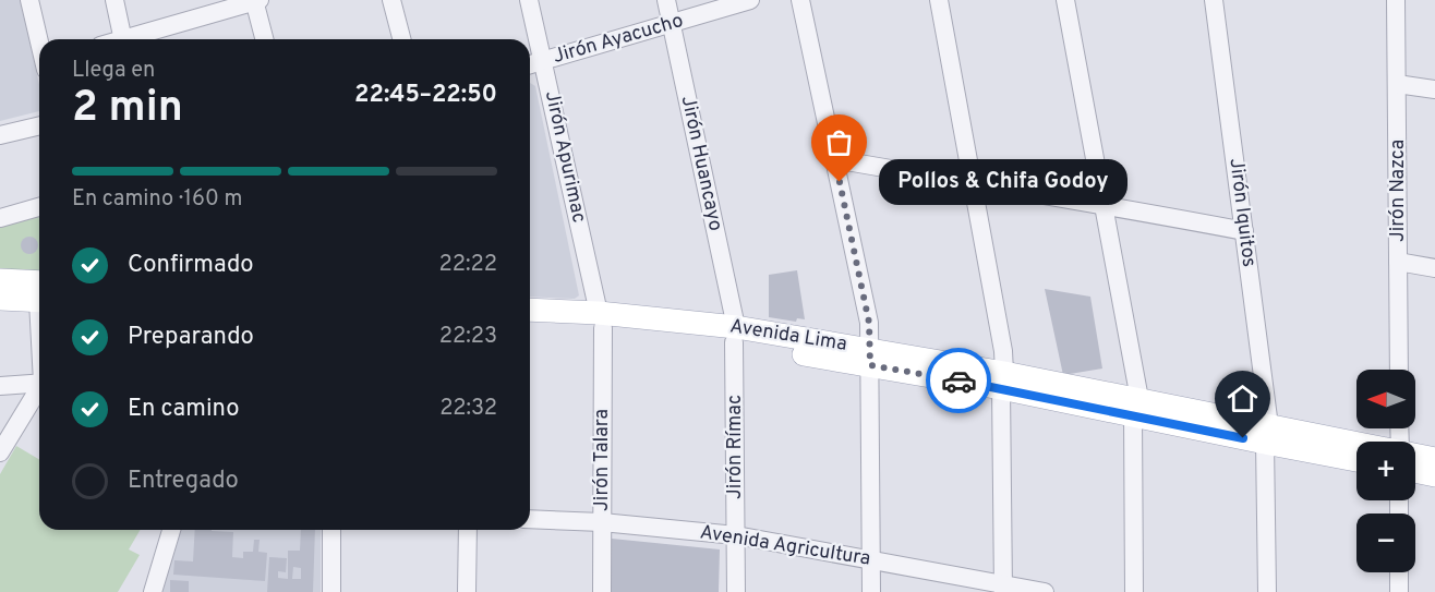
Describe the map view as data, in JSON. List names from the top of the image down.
{
  "streets": {
    "main road": ["Avenida Lima"],
    "street": [
      "Jirón Ayacucho",
      "Jirón Apurimac",
      "Jirón Huancayo",
      "Jirón Nazca",
      "Jirón Iquitos",
      "Jirón Rímac",
      "Jirón Talara",
      "Avenida Agricultura"
    ]
  },
  "crossings": [
    ["Jirón Ayacucho", "Jirón Apurimac"],
    ["Jirón Ayacucho", "Jirón Huancayo"],
    ["Jirón Apurimac", "Avenida Lima"],
    ["Jirón Apurimac", "Jirón Talara"],
    ["Jirón Huancayo", "Avenida Lima"],
    ["Jirón Huancayo", "Jirón Rímac"],
    ["Jirón Iquitos", "Avenida Lima"],
    ["Avenida Lima", "Jirón Rímac"],
    ["Avenida Lima", "Jirón Talara"],
    ["Jirón Rímac", "Avenida Agricultura"],
    ["Jirón Talara", "Avenida Agricultura"]
  ],
  "places": ["Pollos & Chifa Godoy"],
  "north": "left",
  "page": {
    "heading": ["2 min", "Llega en", "22:45–22:50"],
    "bar": "En camino · 160 m",
    "bubble": "Pollos & Chifa Godoy",
    "list": [
      ["Confirmado", "22:22"],
      ["Preparando", "22:23"],
      ["En camino", "22:32"],
      "Entregado"
    ],
    "map_buttons": ["+", "−"]
  }
}
